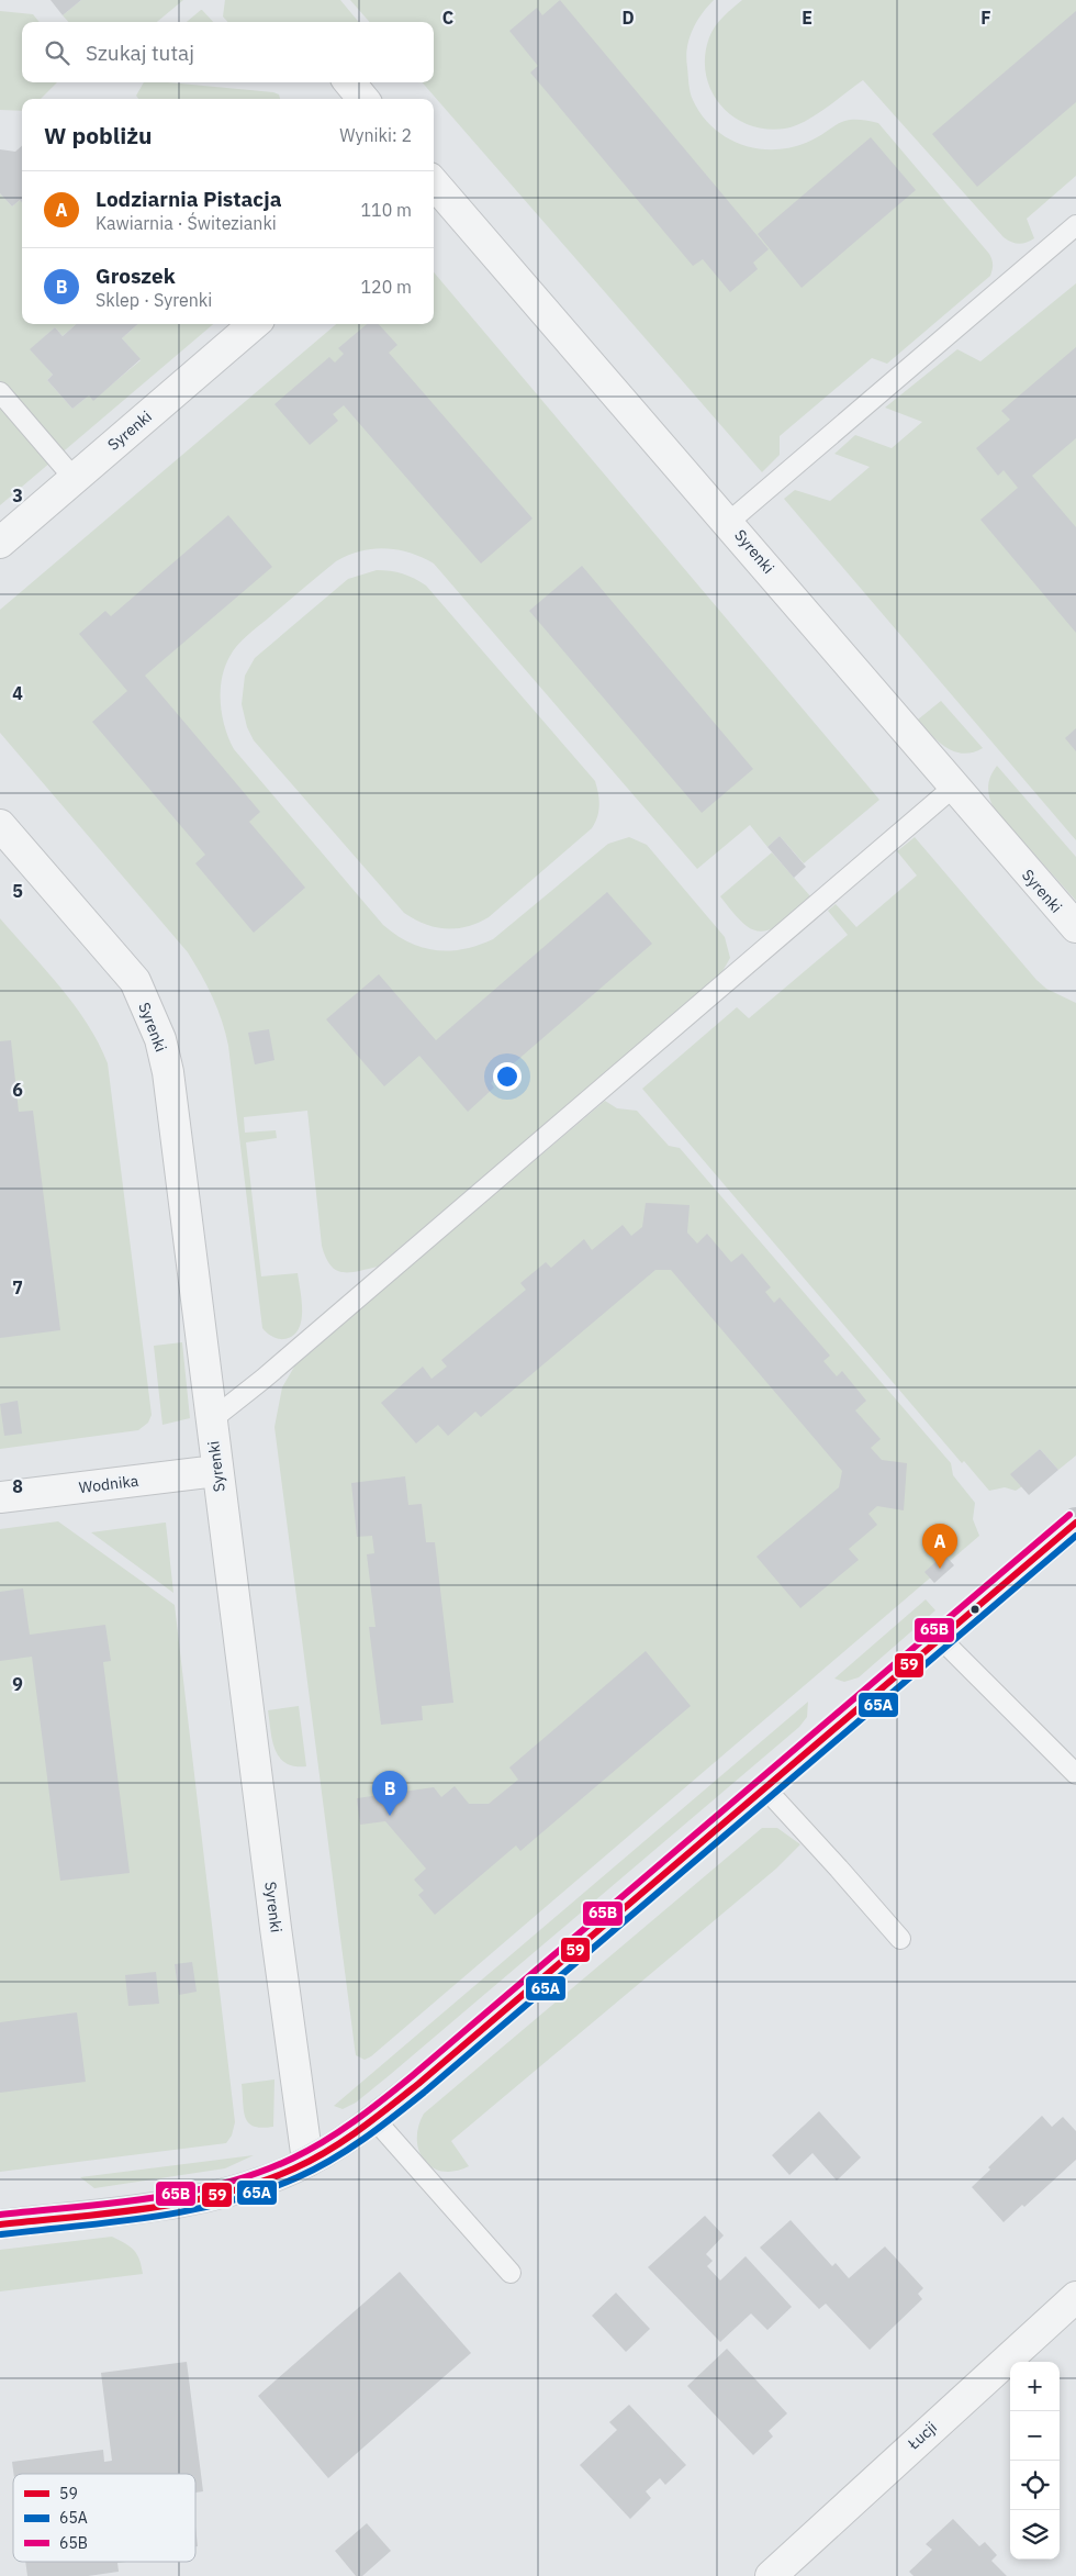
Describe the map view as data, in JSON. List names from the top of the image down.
{
  "streets": {
    "street": ["Syrenki", "Wodnika", "Łucji"]
  },
  "crossings": [
    ["Syrenki", "Wodnika"]
  ],
  "lines": ["transit line 65B", "transit line 59", "transit line 65A"],
  "legend": ["59", "65A", "65B"],
  "page": {
    "search": "Szukaj tutaj",
    "heading": ["W pobliżu", "Wyniki: 2"],
    "list": [
      {
        "mark": "A",
        "name": "Lodziarnia Pistacja",
        "note": "Kawiarnia · Świtezianki",
        "value": "110 m"
      },
      {
        "mark": "B",
        "name": "Groszek",
        "note": "Sklep · Syrenki",
        "value": "120 m"
      }
    ],
    "pins": ["A", "B"],
    "map_buttons": ["+", "−"]
  },
  "grid": {
    "columns": [
      "C",
      "D",
      "E",
      "F"
    ],
    "rows": [
      "3",
      "4",
      "5",
      "6",
      "7",
      "8",
      "9"
    ]
  }
}
